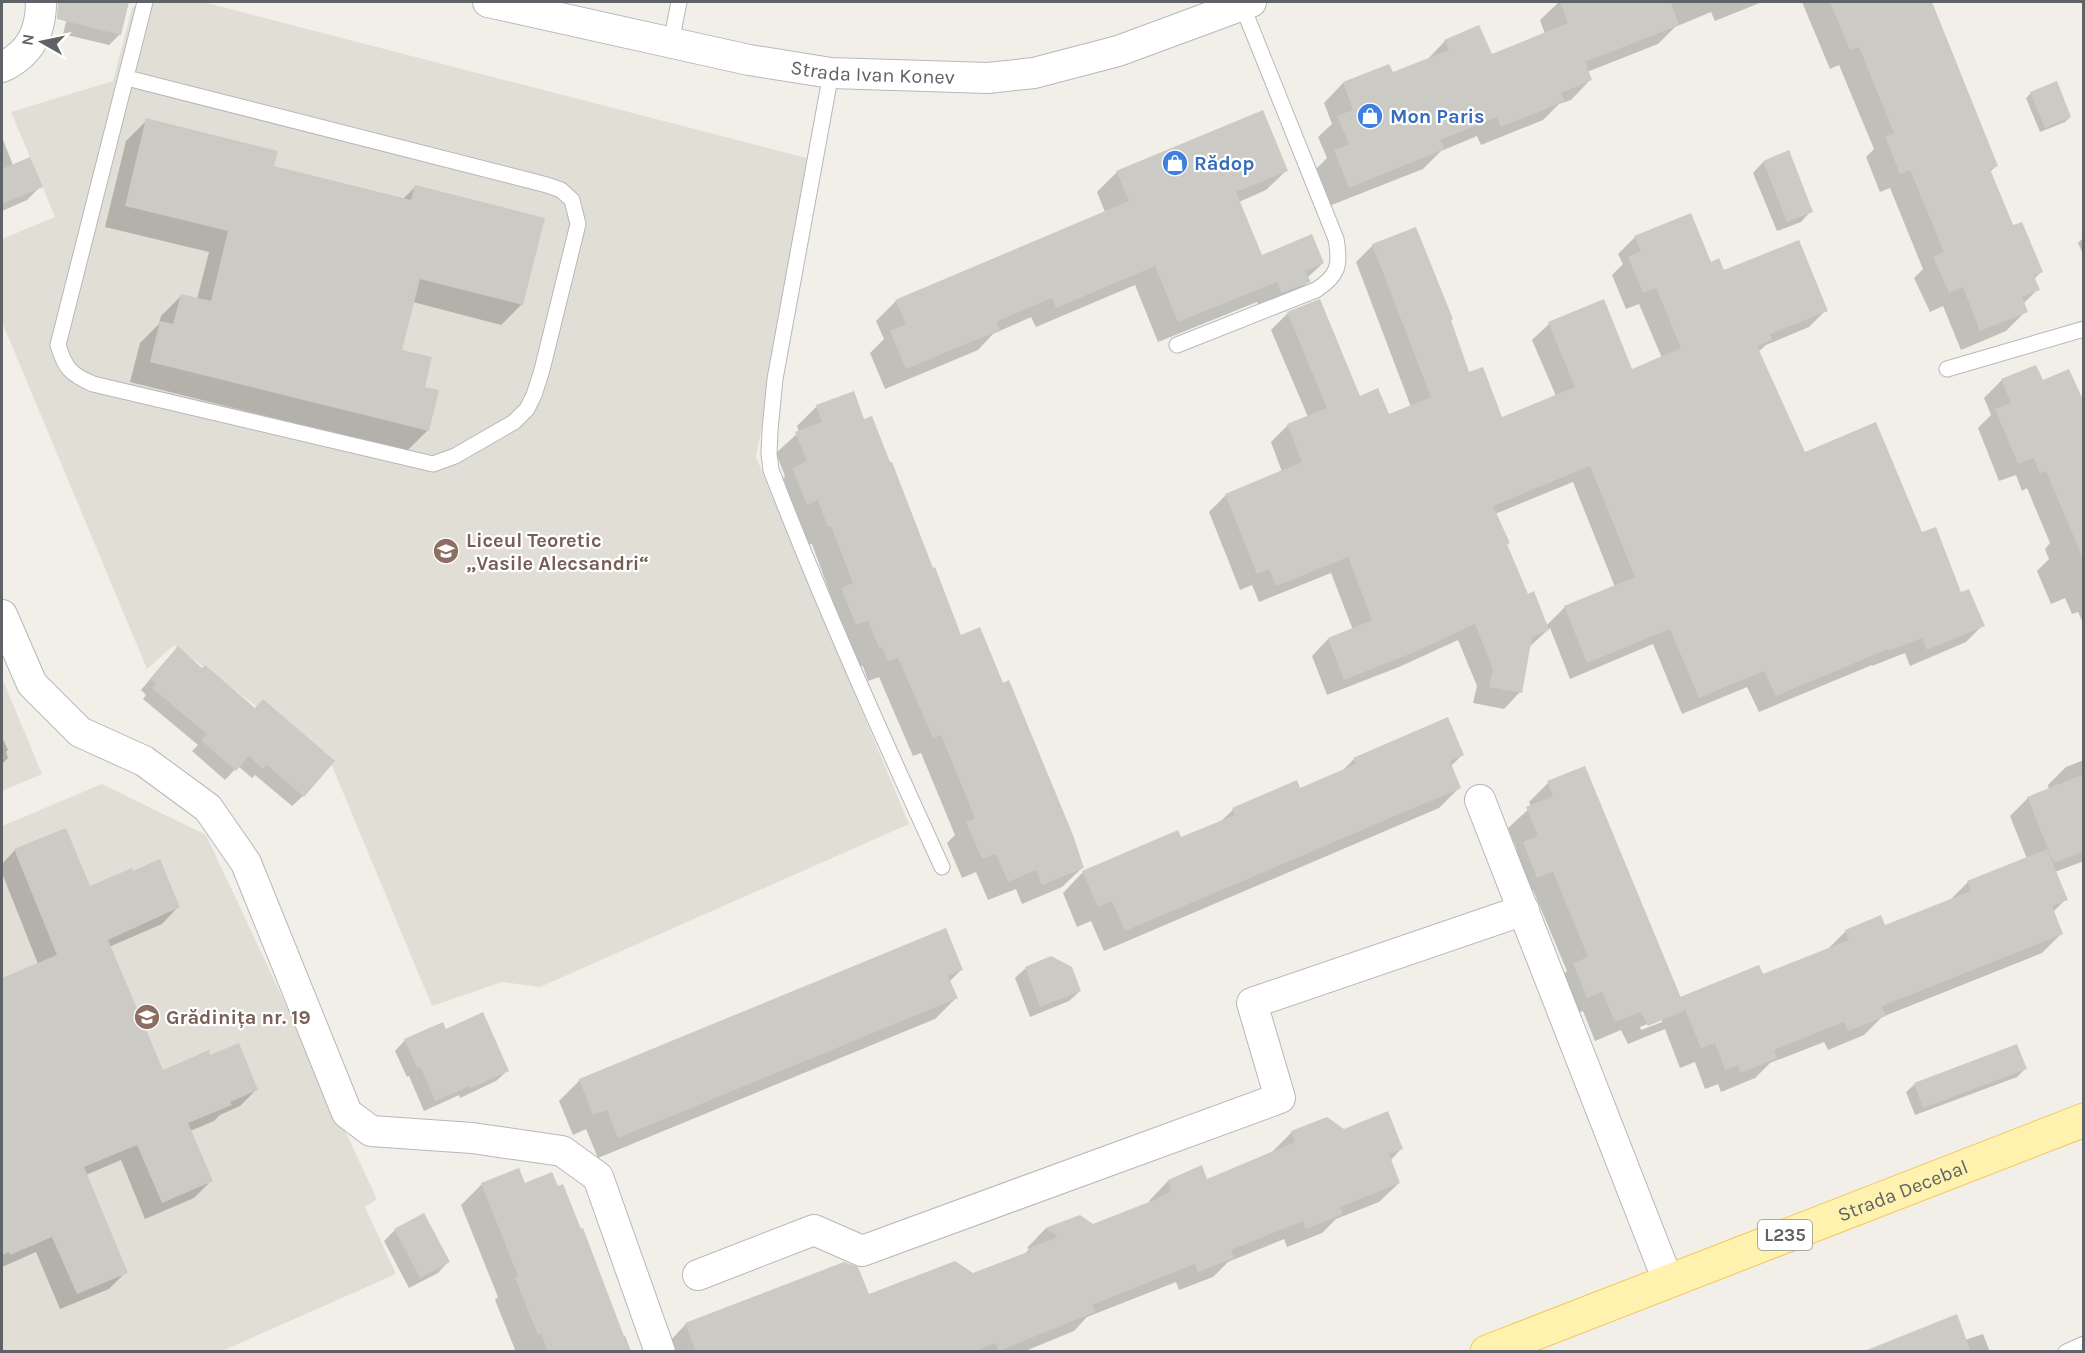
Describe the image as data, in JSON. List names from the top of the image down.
{
  "streets": {
    "main road": ["Strada Decebal", "L235"],
    "street": ["Strada Ivan Konev"]
  },
  "places": {
    "shop": ["Mon Paris", "Rădop"],
    "school or university": ["Liceul Teoretic „Vasile Alecsandri“", "Grădinița nr. 19"]
  },
  "north": "left"
}
